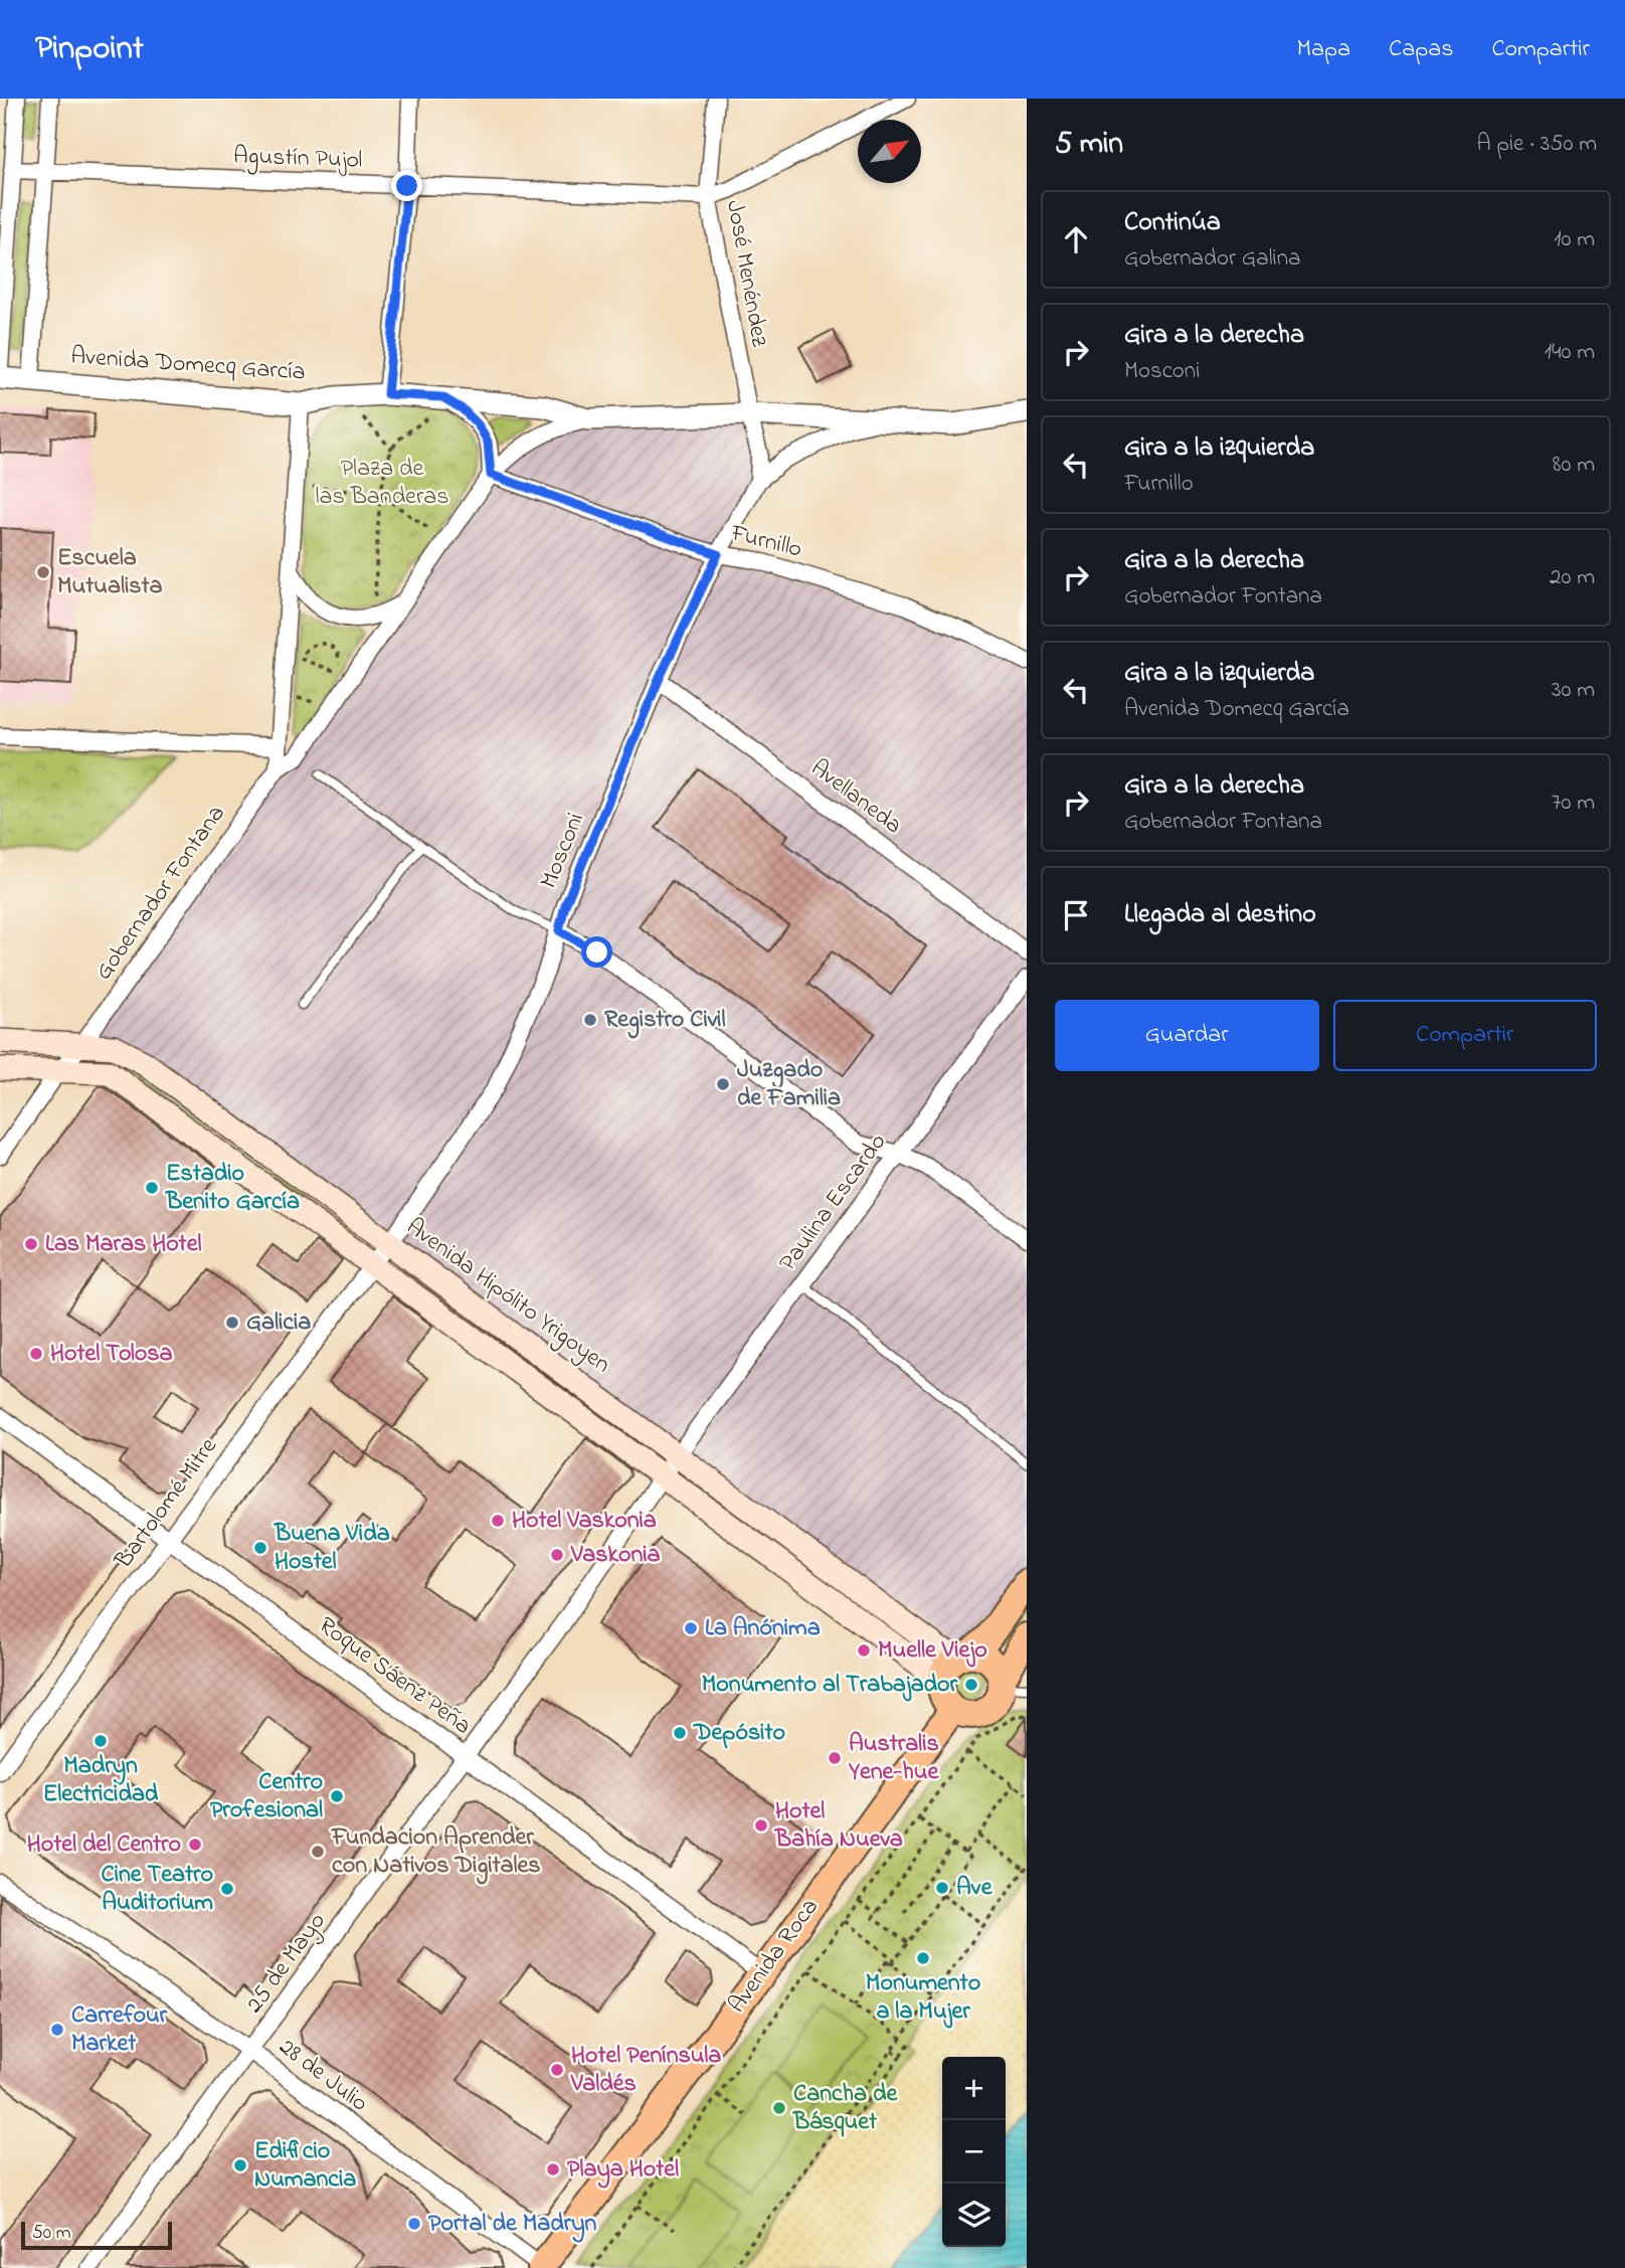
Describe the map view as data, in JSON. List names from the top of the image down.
{
  "streets": {
    "main road": ["Avenida Hipólito Yrigoyen", "Avenida Roca"],
    "street": [
      "Agustín Pujol",
      "José Menéndez",
      "Avenida Domecq García",
      "Furnillo",
      "Avellaneda",
      "Mosconi",
      "Gobernador Fontana",
      "Paulina Escardo",
      "Bartolomé Mitre",
      "Roque Sáenz Peña",
      "25 de Mayo",
      "28 de Julio"
    ]
  },
  "crossings": [
    ["Agustín Pujol", "José Menéndez"],
    ["José Menéndez", "Avenida Domecq García"],
    ["Avenida Domecq García", "Furnillo"],
    ["Avenida Domecq García", "Mosconi"],
    ["Avenida Domecq García", "Gobernador Fontana"],
    ["Furnillo", "Mosconi"],
    ["Furnillo", "Gobernador Fontana"],
    ["Avellaneda", "Mosconi"],
    ["Mosconi", "Avenida Hipólito Yrigoyen"],
    ["Mosconi", "Bartolomé Mitre"],
    ["Gobernador Fontana", "Avenida Hipólito Yrigoyen"],
    ["Paulina Escardo", "Avenida Hipólito Yrigoyen"],
    ["Paulina Escardo", "25 de Mayo"],
    ["Avenida Hipólito Yrigoyen", "Avenida Roca"],
    ["Bartolomé Mitre", "Roque Sáenz Peña"],
    ["Roque Sáenz Peña", "Avenida Roca"],
    ["Roque Sáenz Peña", "25 de Mayo"],
    ["Avenida Roca", "28 de Julio"],
    ["25 de Mayo", "28 de Julio"]
  ],
  "parks": ["Plaza de las Banderas"],
  "places": [
    "Escuela Mutualista",
    "Registro Civil",
    "Juzgado de Familia",
    "Estadio Benito García",
    "Las Maras Hotel",
    "Galicia",
    "Hotel Tolosa",
    "Hotel Vaskonia",
    "Buena Vida Hostel",
    "Vaskonia",
    "La Anónima",
    "Muelle Viejo",
    "Monumento al Trabajador",
    "Depósito",
    "Madryn Electricidad",
    "Australis Yene-hue",
    "Centro Profesional",
    "Hotel Bahía Nueva",
    "Hotel del Centro",
    "Fundacion Aprender con Nativos Digitales",
    "Ave",
    "Cine Teatro Auditorium",
    "Monumento a la Mujer",
    "Carrefour Market",
    "Hotel Península Valdés",
    "Cancha de Básquet",
    "Edificio Numancia",
    "Playa Hotel",
    "Portal de Madryn"
  ],
  "scale_bar": "50 m",
  "north": "top right",
  "page": {
    "header": "Pinpoint",
    "nav": ["Mapa", "Capas", "Compartir"],
    "heading": ["5 min", "A pie · 350 m"],
    "list": [
      ["Continúa", "Gobernador Galina", "10 m"],
      ["Gira a la derecha", "Mosconi", "140 m"],
      ["Gira a la izquierda", "Furnillo", "80 m"],
      ["Gira a la derecha", "Gobernador Fontana", "20 m"],
      ["Gira a la izquierda", "Avenida Domecq García", "30 m"],
      ["Gira a la derecha", "Gobernador Fontana", "70 m"],
      "Llegada al destino"
    ],
    "buttons": ["Guardar", "Compartir"],
    "map_buttons": ["+", "−"],
    "scale": "50 m"
  }
}
